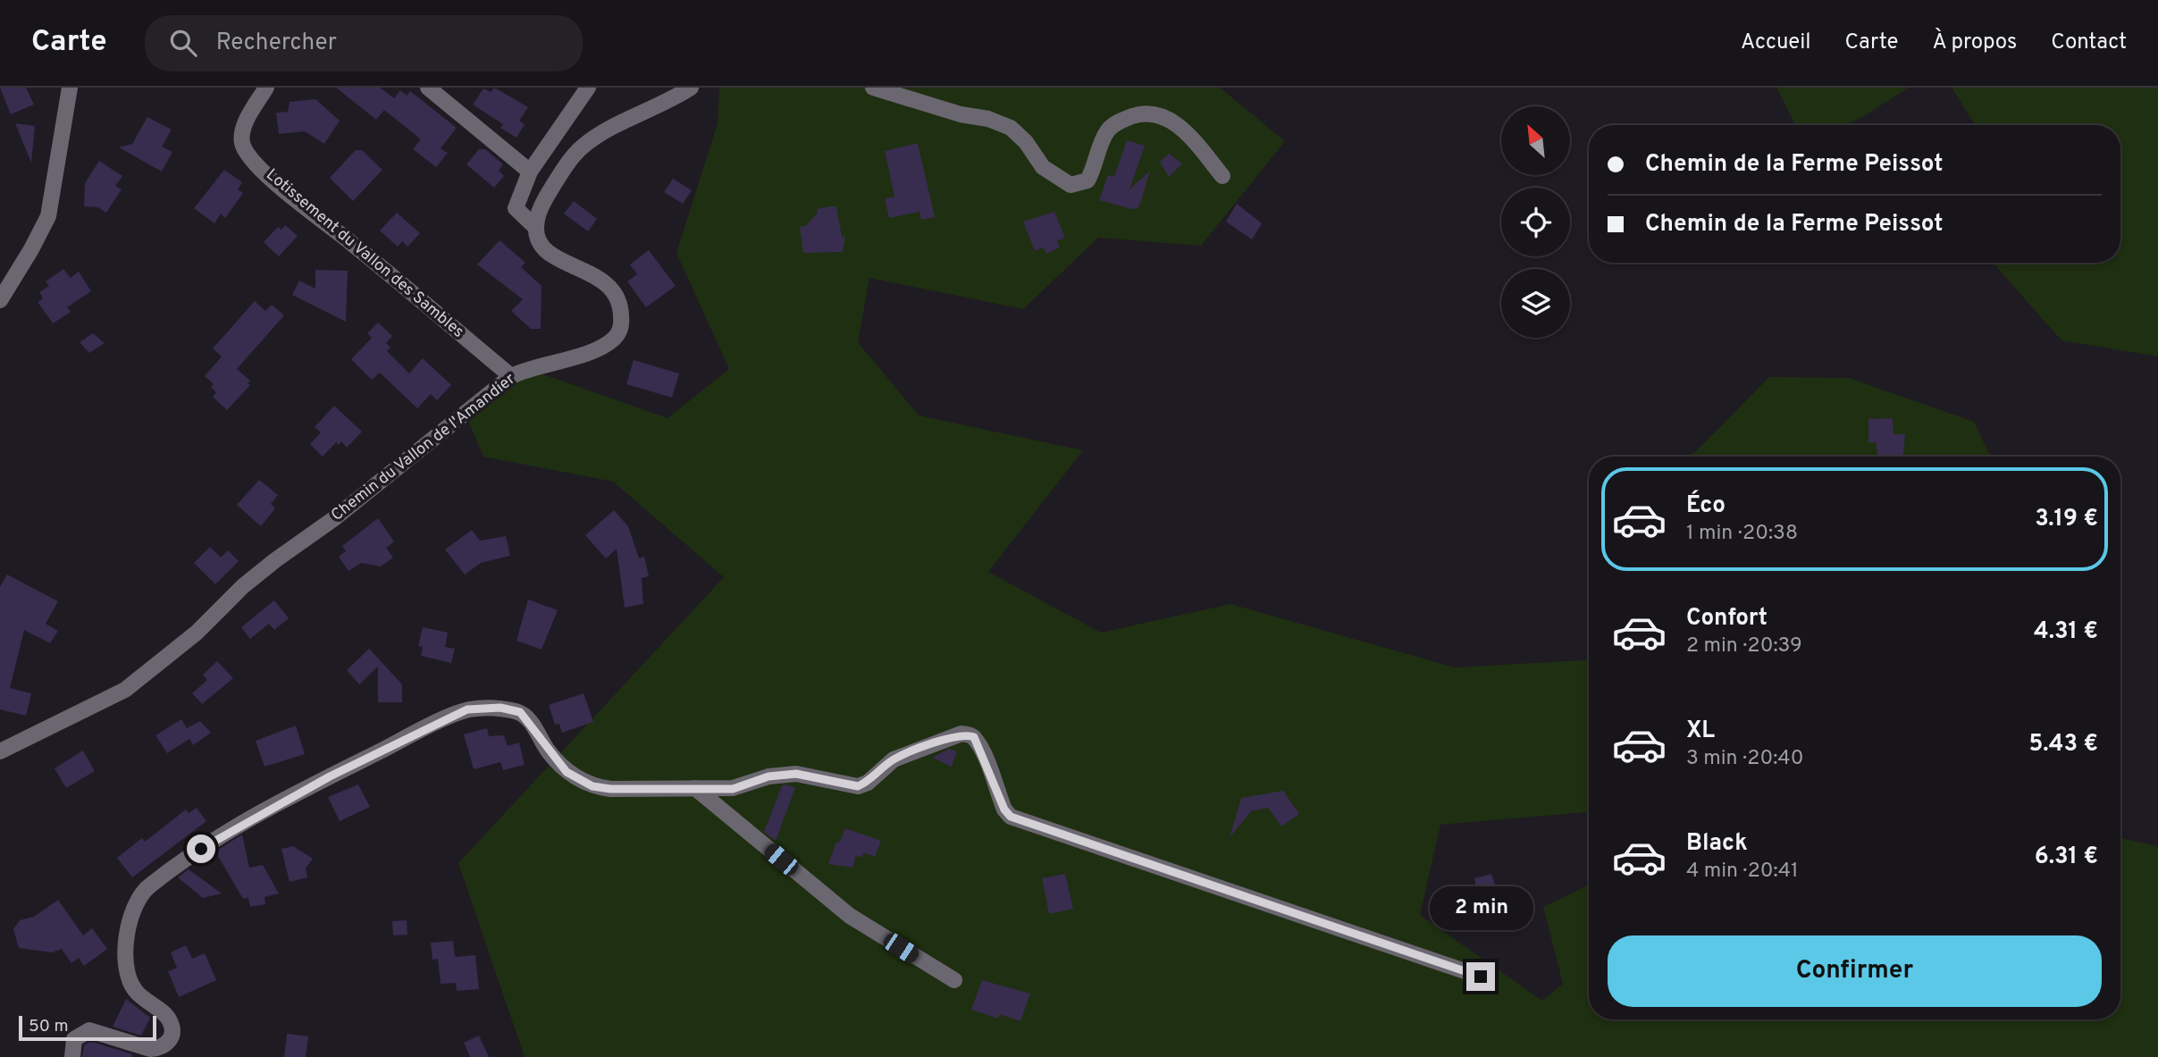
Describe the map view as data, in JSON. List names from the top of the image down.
{
  "streets": {
    "street": ["Lotissement du Vallon des Sambles", "Chemin du Vallon de l'Amandier"]
  },
  "crossings": [
    ["Lotissement du Vallon des Sambles", "Chemin du Vallon de l'Amandier"]
  ],
  "scale_bar": "50 m",
  "north": "top left",
  "page": {
    "header": "Carte",
    "search": "Rechercher",
    "nav": [
      "Accueil",
      "Carte",
      "À propos",
      "Contact"
    ],
    "banner": ["Chemin de la Ferme Peissot", "Chemin de la Ferme Peissot"],
    "list": [
      {
        "name": "Éco",
        "note": "1 min · 20:38",
        "value": "3.19 €"
      },
      {
        "name": "Confort",
        "note": "2 min · 20:39",
        "value": "4.31 €"
      },
      {
        "name": "XL",
        "note": "3 min · 20:40",
        "value": "5.43 €"
      },
      {
        "name": "Black",
        "note": "4 min · 20:41",
        "value": "6.31 €"
      }
    ],
    "bubble": "2 min",
    "buttons": "Confirmer",
    "scale": "50 m"
  }
}
